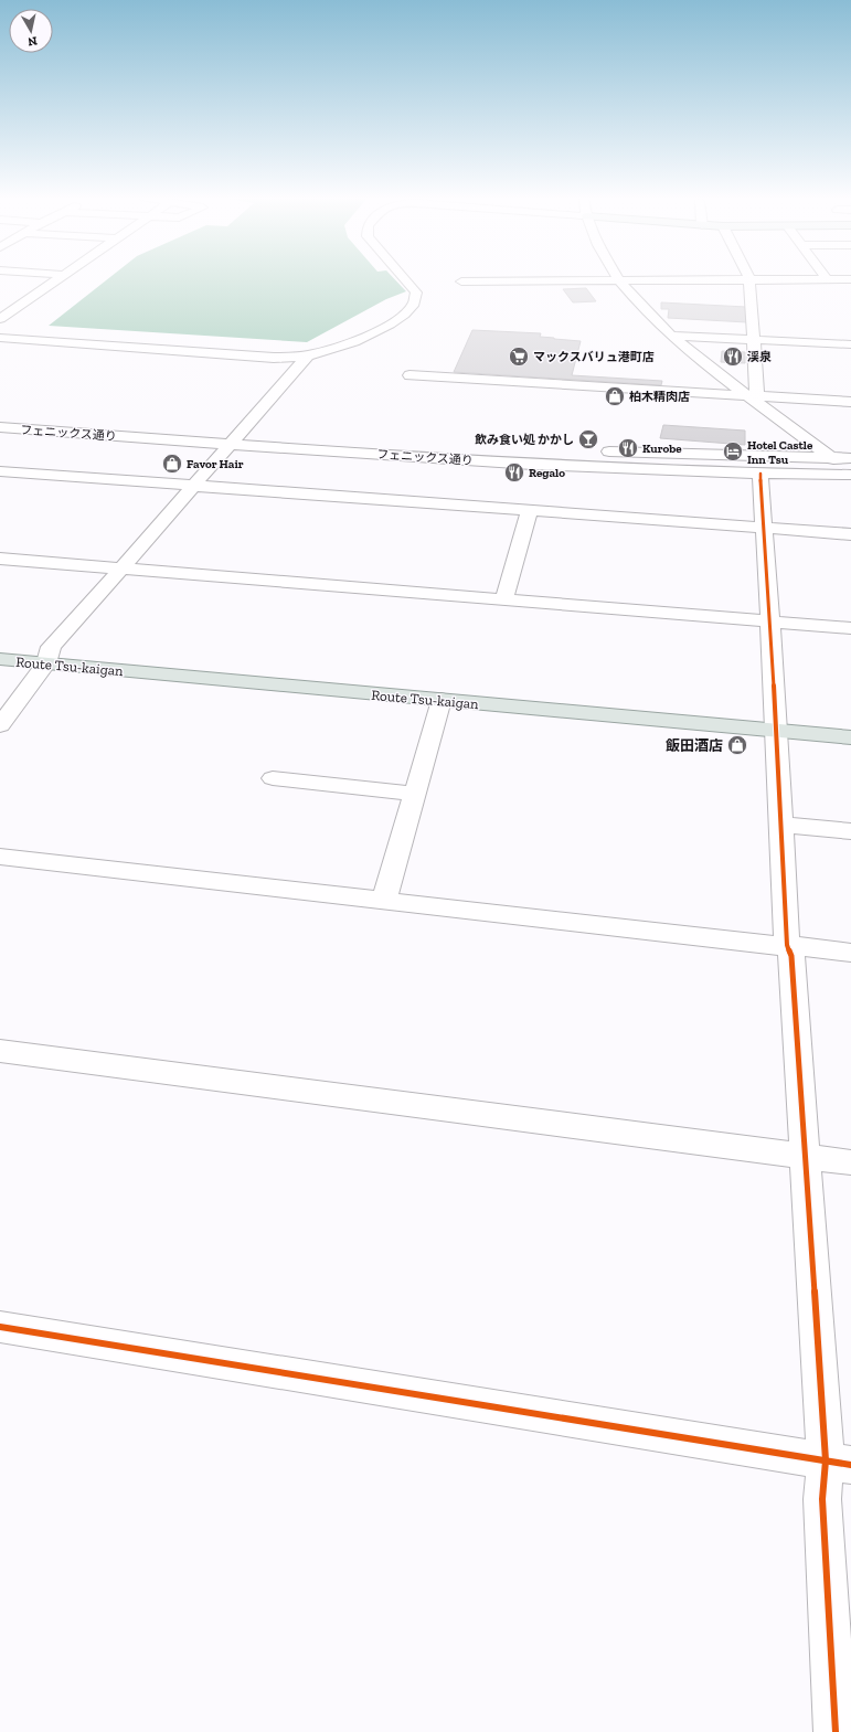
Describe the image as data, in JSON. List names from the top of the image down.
{
  "streets": {
    "main road": ["Route Tsu-kaigan"],
    "street": ["フェニックス通り"]
  },
  "places": {
    "supermarket": ["マックスバリュ港町店"],
    "restaurant": ["渓泉", "Kurobe", "Regalo"],
    "shop": ["柏木精肉店", "Favor Hair", "飯田酒店"],
    "bar": ["飲み食い処 かかし"],
    "hotel": ["Hotel Castle Inn Tsu"]
  },
  "north": "bottom"
}
